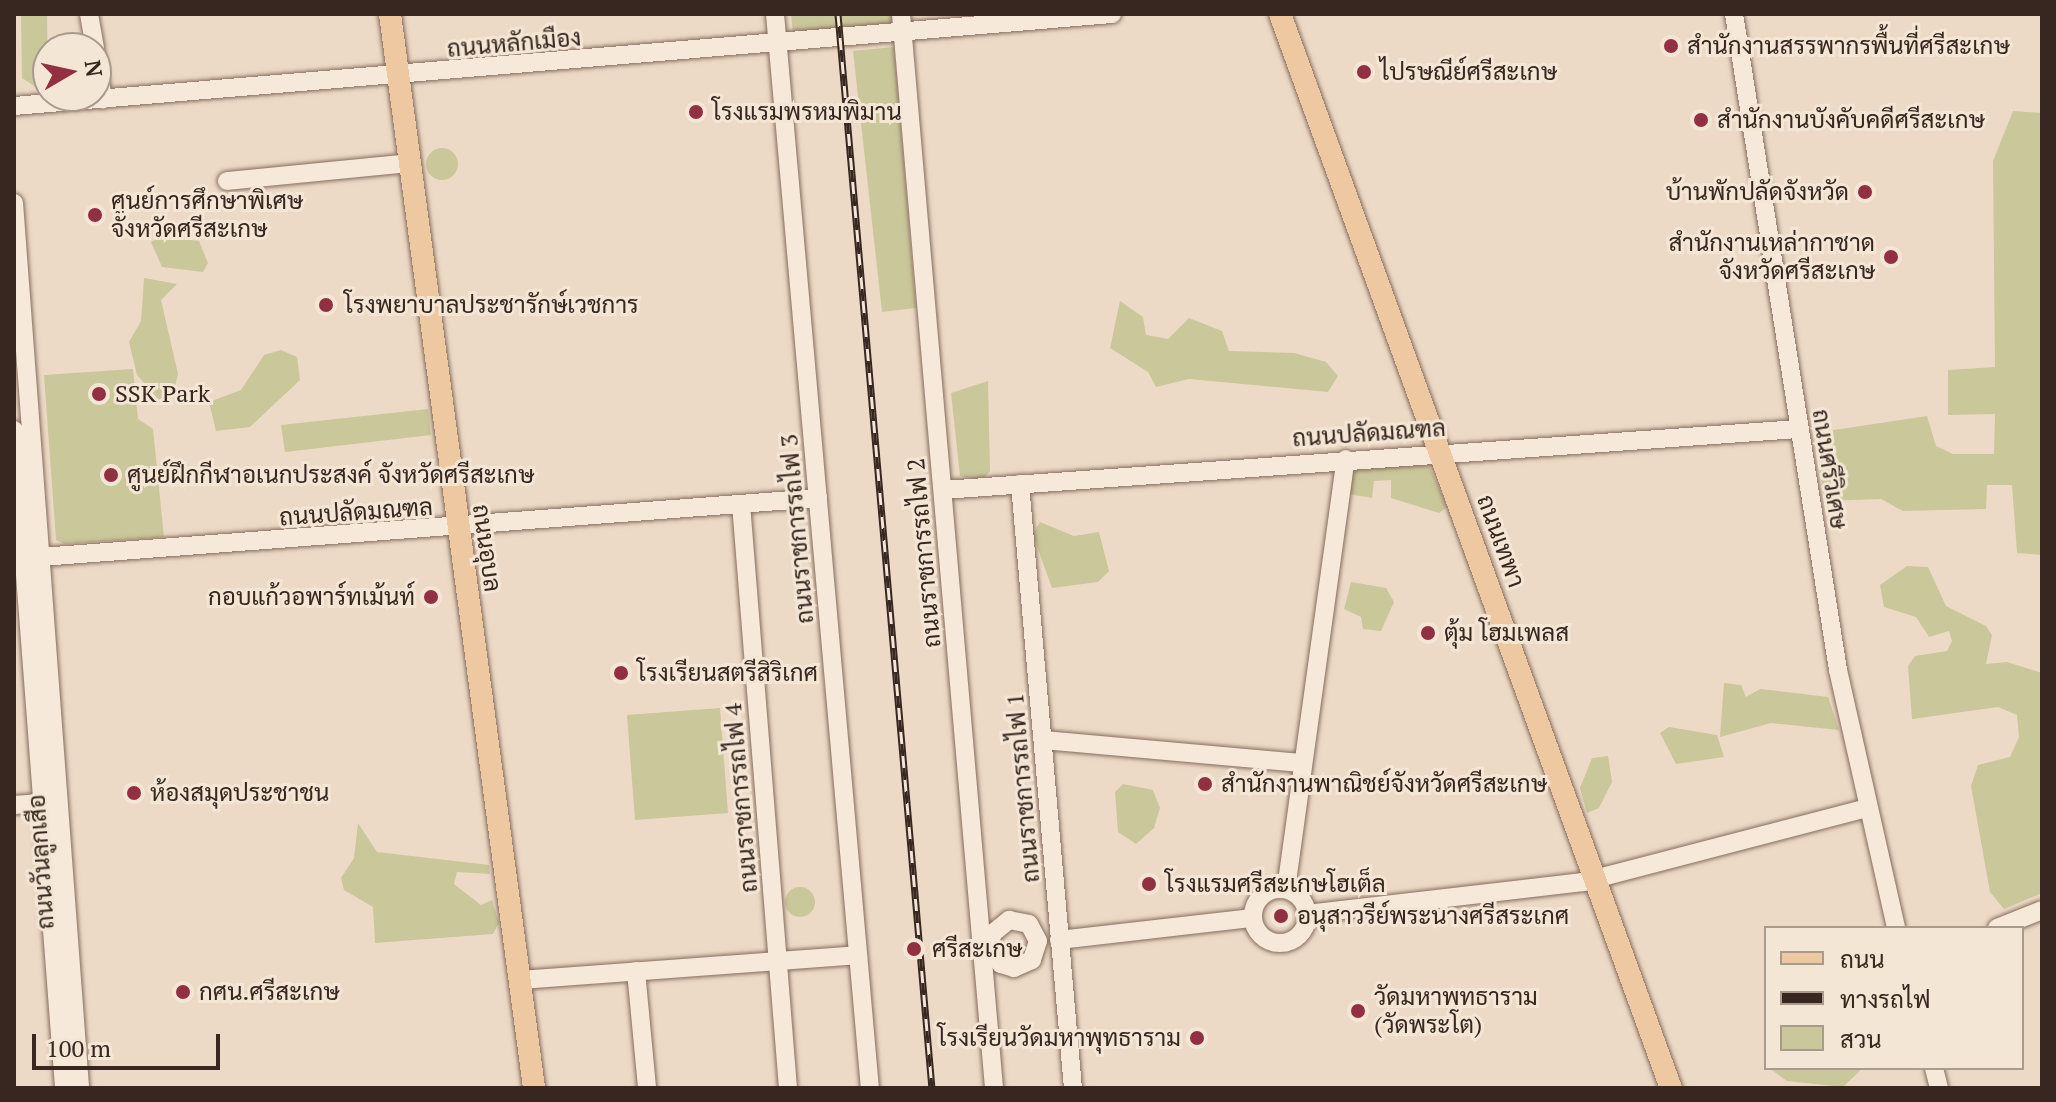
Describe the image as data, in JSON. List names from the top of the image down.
{
  "streets": {
    "main road": ["ถนนเทพา", "ถนนอุบล"],
    "street": [
      "ถนนหลักเมือง",
      "ถนนปลัดมณฑล",
      "ถนนศรีวิเศษ",
      "ถนนราชการรถไฟ 3",
      "ถนนราชการรถไฟ 2",
      "ถนนราชการรถไฟ 1",
      "ถนนราชการรถไฟ 4",
      "ถนนวันลูกเสือ"
    ]
  },
  "crossings": [
    ["ถนนหลักเมือง", "ถนนราชการรถไฟ 3"],
    ["ถนนหลักเมือง", "ถนนอุบล"],
    ["ถนนหลักเมือง", "ถนนราชการรถไฟ 2"],
    ["ถนนปลัดมณฑล", "ถนนศรีวิเศษ"],
    ["ถนนปลัดมณฑล", "ถนนราชการรถไฟ 3"],
    ["ถนนปลัดมณฑล", "ถนนเทพา"],
    ["ถนนปลัดมณฑล", "ถนนอุบล"],
    ["ถนนปลัดมณฑล", "ถนนราชการรถไฟ 2"],
    ["ถนนปลัดมณฑล", "ถนนราชการรถไฟ 1"],
    ["ถนนปลัดมณฑล", "ถนนราชการรถไฟ 4"],
    ["ถนนปลัดมณฑล", "ถนนวันลูกเสือ"]
  ],
  "places": [
    "สำนักงานสรรพากรพื้นที่ศรีสะเกษ",
    "ไปรษณีย์ศรีสะเกษ",
    "โรงแรมพรหมพิมาน",
    "สำนักงานบังคับคดีศรีสะเกษ",
    "บ้านพักปลัดจังหวัด",
    "ศูนย์การศึกษาพิเศษ จังหวัดศรีสะเกษ",
    "สำนักงานเหล่ากาชาด จังหวัดศรีสะเกษ",
    "โรงพยาบาลประชารักษ์เวชการ",
    "SSK Park",
    "ศูนย์ฝึกกีฬาอเนกประสงค์ จังหวัดศรีสะเกษ",
    "กอบแก้วอพาร์ทเม้นท์",
    "ตุ้ม โฮมเพลส",
    "โรงเรียนสตรีสิริเกศ",
    "สำนักงานพาณิชย์จังหวัดศรีสะเกษ",
    "ห้องสมุดประชาชน",
    "โรงแรมศรีสะเกษโฮเต็ล",
    "อนุสาวรีย์พระนางศรีสระเกศ",
    "ศรีสะเกษ",
    "กศน.ศรีสะเกษ",
    "วัดมหาพุทธาราม (วัดพระโต)",
    "โรงเรียนวัดมหาพุทธาราม"
  ],
  "legend": ["ถนน", "ทางรถไฟ", "สวน"],
  "scale_bar": "100 m",
  "north": "right"
}
